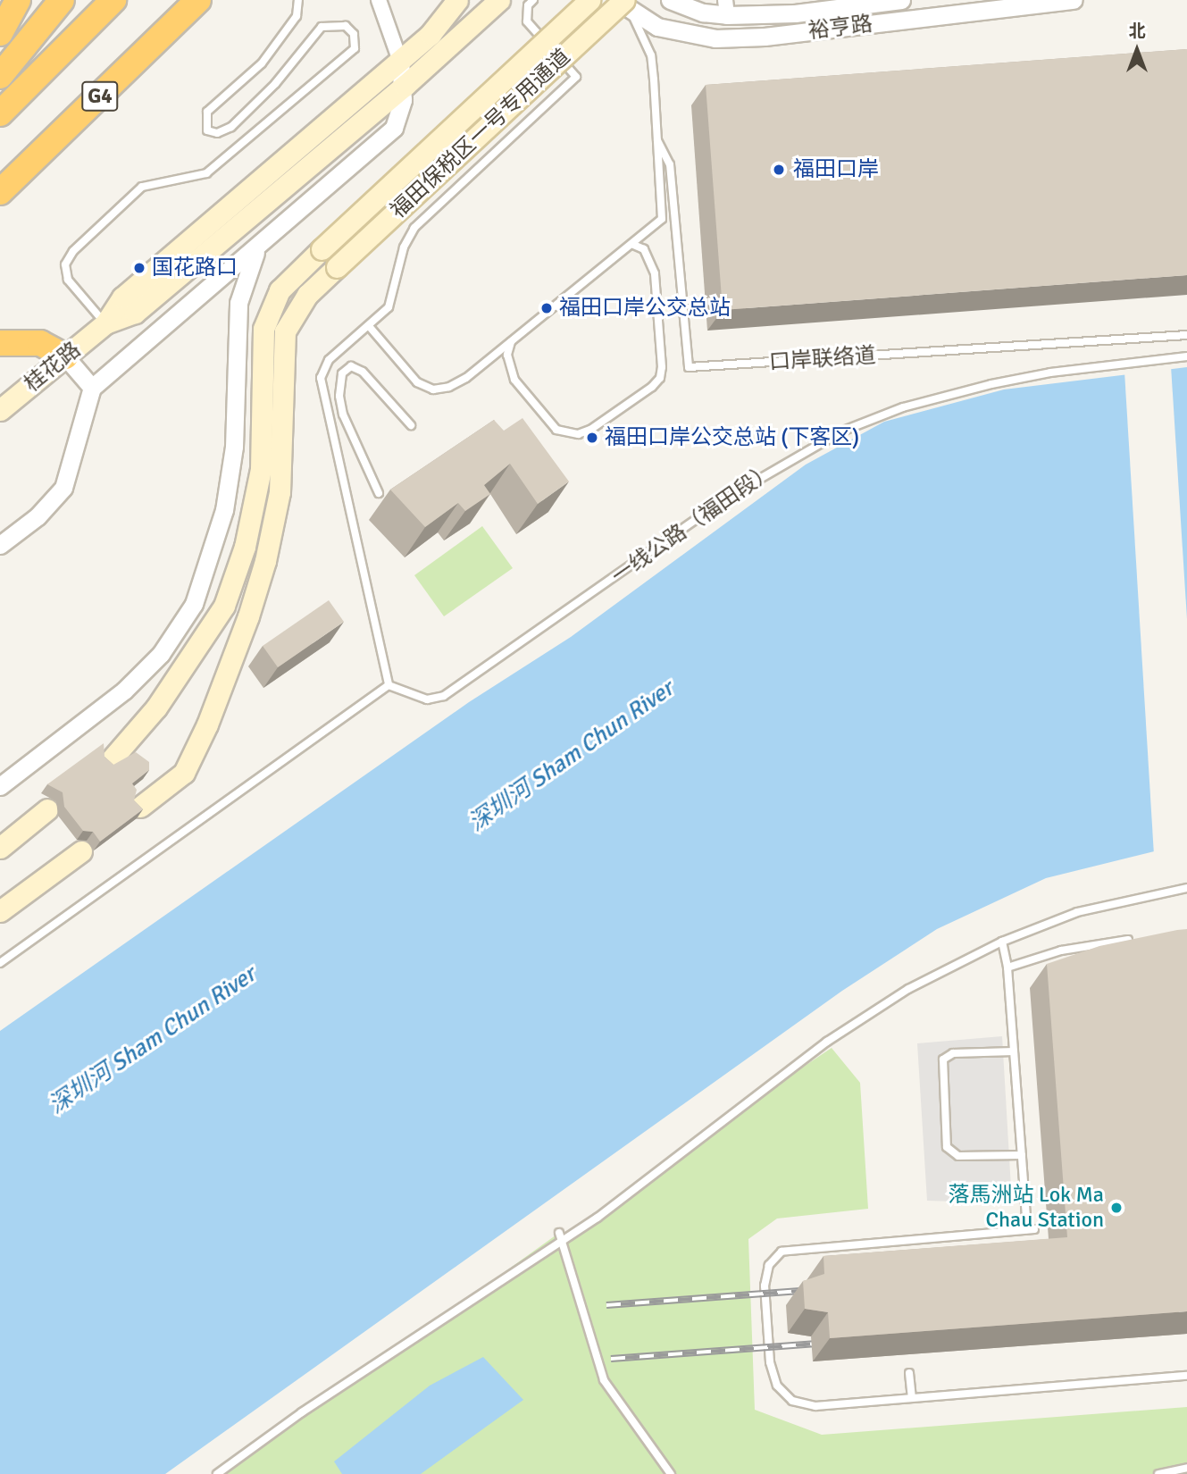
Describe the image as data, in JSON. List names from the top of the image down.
{
  "streets": {
    "highway": ["G4"],
    "main road": ["福田保税区一号专用通道", "桂花路"],
    "street": ["裕亨路"],
    "lane": ["口岸联络道", "一线公路（福田段）"]
  },
  "crossings": [
    ["裕亨路", "福田保税区一号专用通道"]
  ],
  "water": ["深圳河 Sham Chun River"],
  "places": [
    "福田口岸",
    "国花路口",
    "福田口岸公交总站",
    "福田口岸公交总站 (下客区)",
    "落馬洲站 Lok Ma Chau Station"
  ],
  "north": "top"
}
